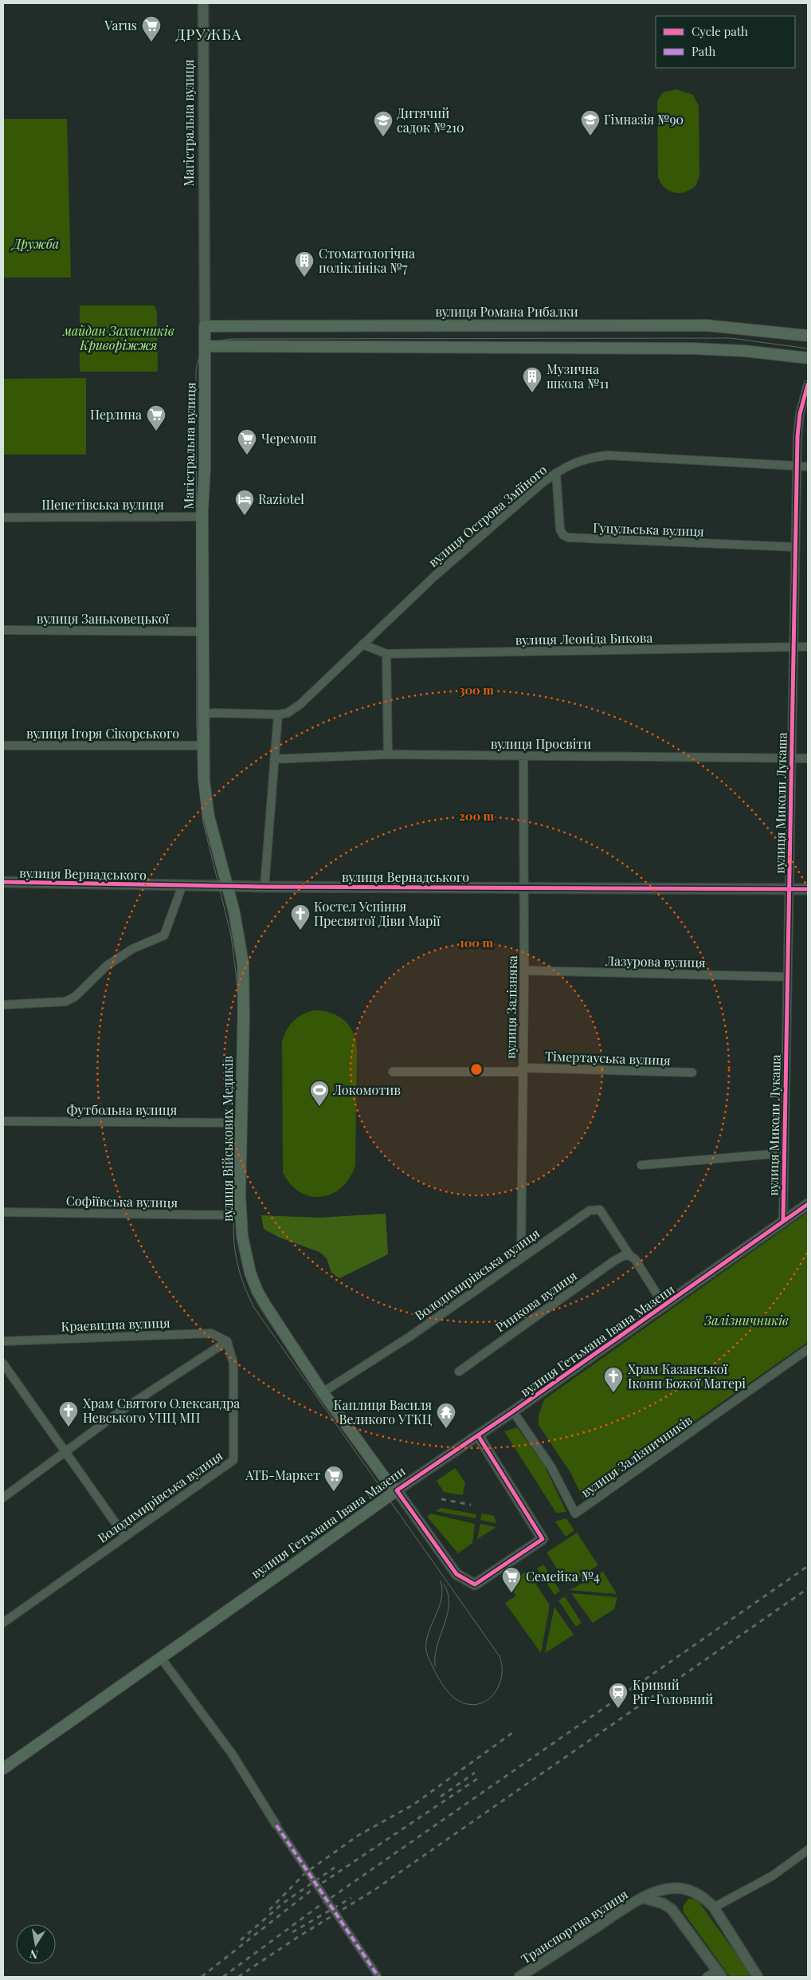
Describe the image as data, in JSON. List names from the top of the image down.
{
  "streets": {
    "main road": [
      "Магістральна вулиця",
      "вулиця Романа Рибалки",
      "вулиця Військових Медиків",
      "вулиця Гетьмана Івана Мазепи"
    ],
    "street": [
      "Шепетівська вулиця",
      "вулиця Острова Зміїного",
      "Гуцульська вулиця",
      "вулиця Заньковецької",
      "вулиця Леоніда Бикова",
      "вулиця Ігоря Сікорського",
      "вулиця Просвіти",
      "вулиця Миколи Лукаша",
      "вулиця Вернадського",
      "Лазурова вулиця",
      "вулиця Залізняка",
      "Тімертауська вулиця",
      "Футбольна вулиця",
      "Софіївська вулиця",
      "Володимирівська вулиця",
      "Ринкова вулиця",
      "Краєвидна вулиця",
      "вулиця Залізничників",
      "Транспортна вулиця"
    ]
  },
  "crossings": [
    ["Магістральна вулиця", "вулиця Романа Рибалки"],
    ["Магістральна вулиця", "Шепетівська вулиця"],
    ["Магістральна вулиця", "вулиця Заньковецької"],
    ["Магістральна вулиця", "вулиця Ігоря Сікорського"],
    ["Магістральна вулиця", "вулиця Вернадського"],
    ["Магістральна вулиця", "вулиця Військових Медиків"],
    ["вулиця Острова Зміїного", "Гуцульська вулиця"],
    ["вулиця Острова Зміїного", "вулиця Леоніда Бикова"],
    ["вулиця Острова Зміїного", "вулиця Миколи Лукаша"],
    ["Гуцульська вулиця", "вулиця Миколи Лукаша"],
    ["вулиця Леоніда Бикова", "вулиця Миколи Лукаша"],
    ["вулиця Просвіти", "вулиця Миколи Лукаша"],
    ["вулиця Просвіти", "вулиця Залізняка"],
    ["вулиця Миколи Лукаша", "вулиця Вернадського"],
    ["вулиця Миколи Лукаша", "Лазурова вулиця"],
    ["вулиця Миколи Лукаша", "вулиця Гетьмана Івана Мазепи"],
    ["вулиця Вернадського", "вулиця Залізняка"],
    ["вулиця Вернадського", "вулиця Військових Медиків"],
    ["Лазурова вулиця", "вулиця Залізняка"],
    ["вулиця Залізняка", "Тімертауська вулиця"],
    ["вулиця Залізняка", "Володимирівська вулиця"],
    ["Футбольна вулиця", "вулиця Військових Медиків"],
    ["вулиця Військових Медиків", "Софіївська вулиця"],
    ["вулиця Військових Медиків", "Володимирівська вулиця"],
    ["вулиця Військових Медиків", "вулиця Гетьмана Івана Мазепи"],
    ["Володимирівська вулиця", "Ринкова вулиця"],
    ["Володимирівська вулиця", "Краєвидна вулиця"],
    ["вулиця Гетьмана Івана Мазепи", "вулиця Залізничників"]
  ],
  "districts": ["ДРУЖБА"],
  "parks": ["Дружба", "майдан Захисників Криворіжжя", "Залізничників"],
  "places": {
    "supermarket": [
      "Varus",
      "Перлина",
      "Черемош",
      "АТБ-Маркет",
      "Семейка №4"
    ],
    "school or university": ["Гімназія №90", "Дитячий садок №210"],
    "building": ["Стоматологічна поліклініка №7", "Музична школа №11"],
    "hotel": ["Raziotel"],
    "church": ["Костел Успіння Пресвятої Діви Марії", "Храм Казанської Ікони Божої Матері", "Храм Святого Олександра Невського УПЦ МП"],
    "sports": ["Локомотив"],
    "temple": ["Каплиця Василя Великого УГКЦ"],
    "station": ["Кривий Ріг-Головний"]
  },
  "legend": ["Cycle path", "Path"],
  "north": "bottom",
  "rings": ["300 m", "200 m", "100 m"]
}
